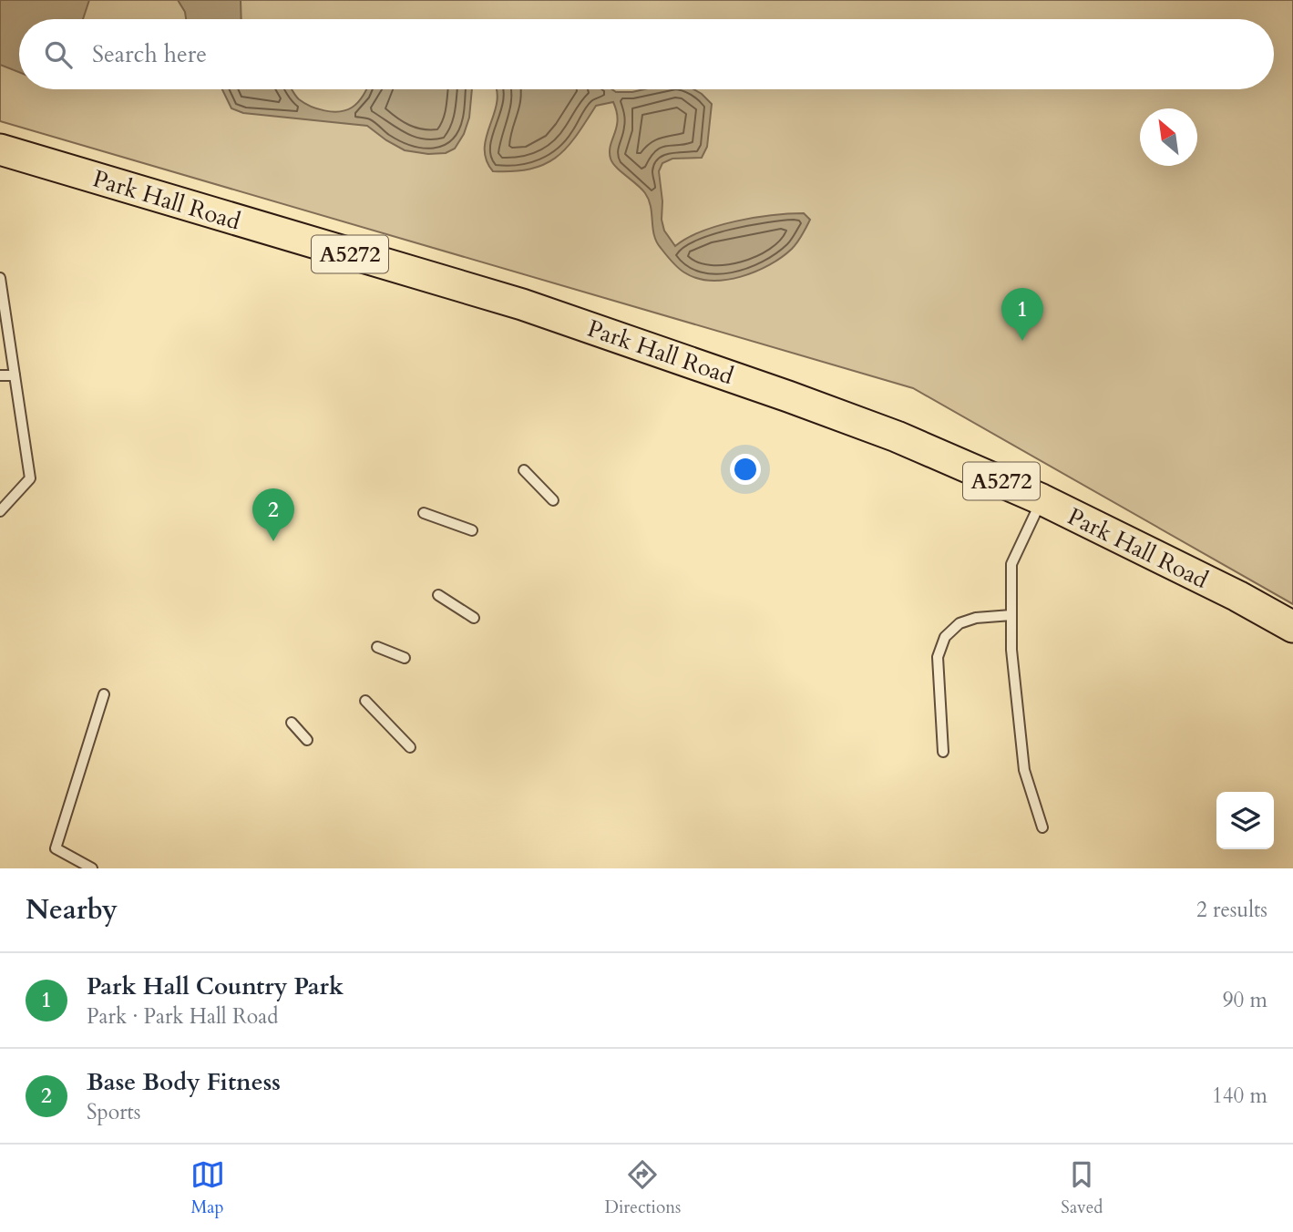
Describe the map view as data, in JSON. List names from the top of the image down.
{
  "streets": {
    "main road": ["Park Hall Road", "A5272"]
  },
  "north": "top left",
  "page": {
    "search": "Search here",
    "pins": ["1", "2"],
    "heading": ["Nearby", "2 results"],
    "list": [
      {
        "mark": "1",
        "name": "Park Hall Country Park",
        "note": "Park · Park Hall Road",
        "value": "90 m"
      },
      {
        "mark": "2",
        "name": "Base Body Fitness",
        "note": "Sports",
        "value": "140 m"
      }
    ],
    "nav": ["Map", "Directions", "Saved"]
  }
}
